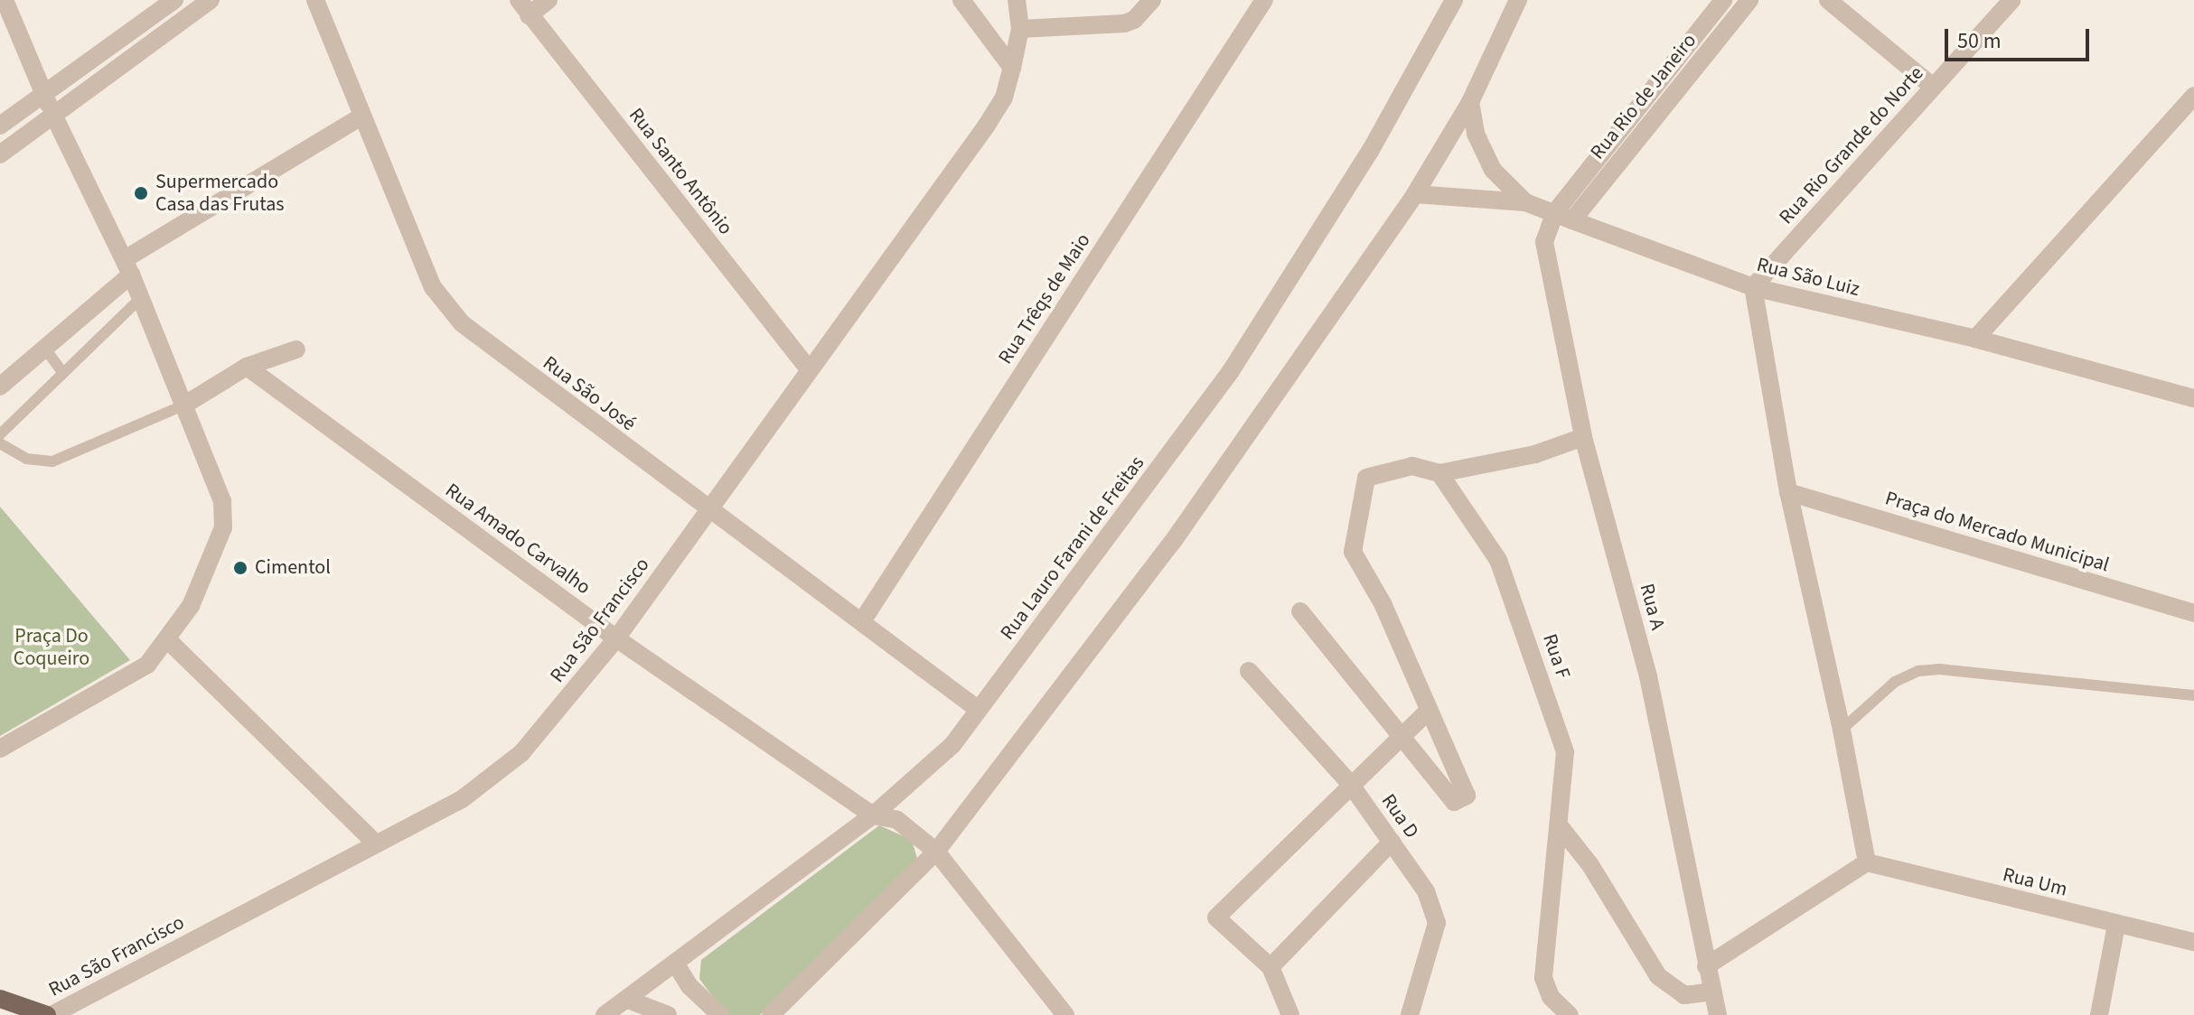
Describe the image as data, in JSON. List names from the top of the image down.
{
  "streets": {
    "street": [
      "Rua Rio de Janeiro",
      "Rua Rio Grande do Norte",
      "Rua Santo Antônio",
      "Rua São Luiz",
      "Rua Trêqs de Maio",
      "Rua São José",
      "Praça do Mercado Municipal",
      "Rua Amado Carvalho",
      "Rua Lauro Farani de Freitas",
      "Rua A",
      "Rua São Francisco",
      "Rua F",
      "Rua D",
      "Rua Um"
    ]
  },
  "crossings": [
    ["Rua Rio de Janeiro", "Rua São Luiz"],
    ["Rua Rio de Janeiro", "Rua A"],
    ["Rua Rio Grande do Norte", "Rua São Luiz"],
    ["Rua Santo Antônio", "Rua São Francisco"],
    ["Rua São Luiz", "Rua A"],
    ["Rua Trêqs de Maio", "Rua São José"],
    ["Rua São José", "Rua Lauro Farani de Freitas"],
    ["Rua São José", "Rua São Francisco"],
    ["Rua Amado Carvalho", "Rua Lauro Farani de Freitas"],
    ["Rua Amado Carvalho", "Rua São Francisco"]
  ],
  "parks": ["Praça Do Coqueiro"],
  "places": ["Supermercado Casa das Frutas", "Cimentol"],
  "scale_bar": "50 m"
}
